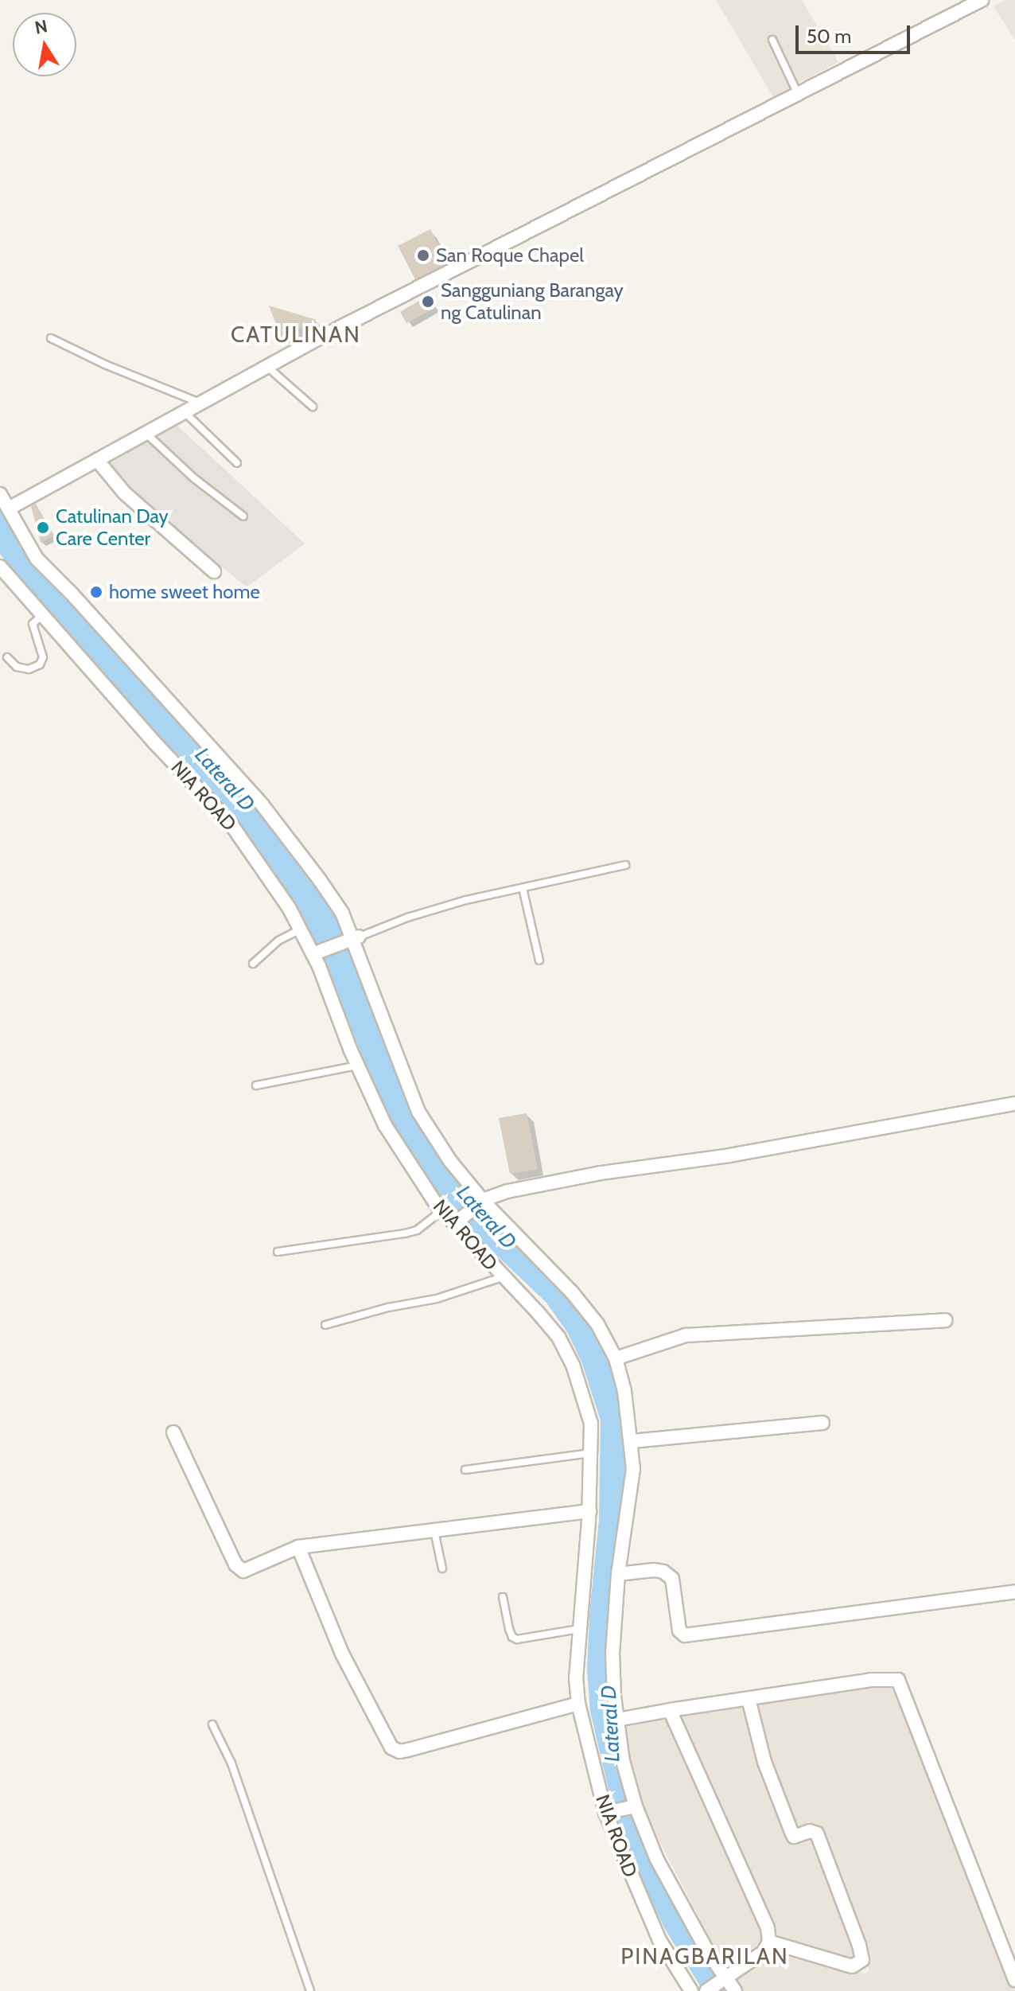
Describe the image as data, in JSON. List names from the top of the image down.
{
  "streets": {
    "street": ["NIA ROAD"]
  },
  "districts": ["CATULINAN", "PINAGBARILAN"],
  "water": ["Lateral D"],
  "places": [
    "San Roque Chapel",
    "Sangguniang Barangay ng Catulinan",
    "Catulinan Day Care Center",
    "home sweet home"
  ],
  "scale_bar": "50 m",
  "north": "top"
}
